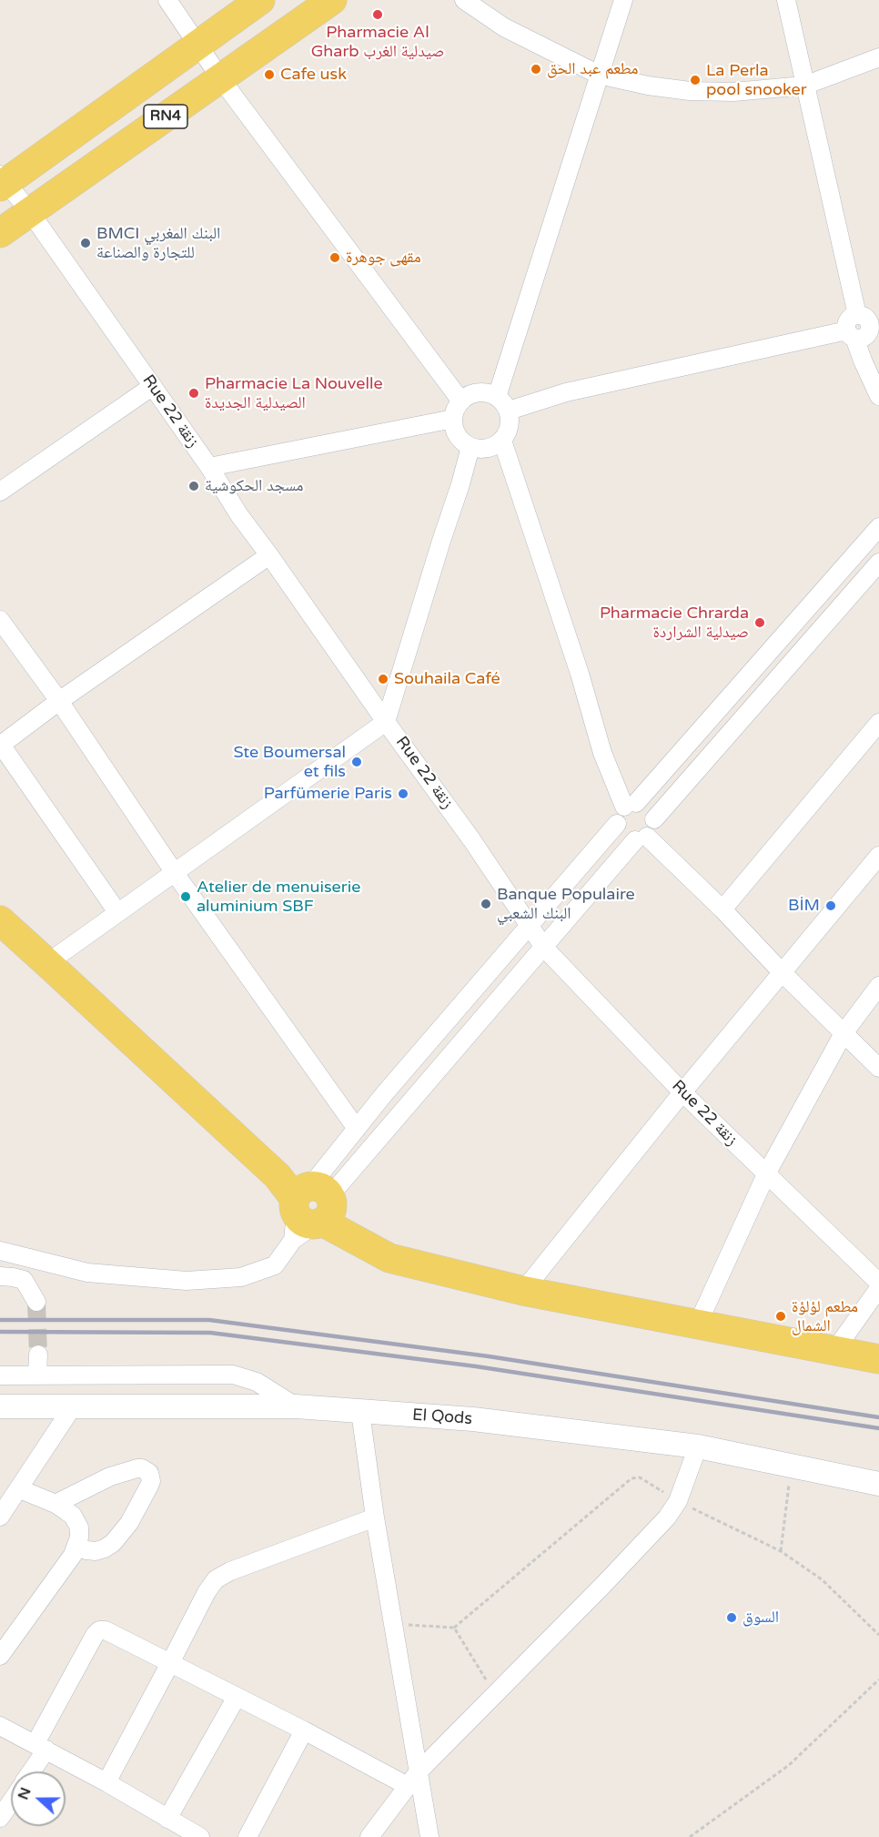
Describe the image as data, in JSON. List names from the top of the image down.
{
  "streets": {
    "main road": ["RN4"],
    "street": ["Rue 22 زنقة", "El Qods"]
  },
  "crossings": [
    ["RN4", "Rue 22 زنقة"]
  ],
  "places": [
    "Pharmacie Al Gharb صيدلية الغرب",
    "مطعم عبد الحق",
    "Cafe usk",
    "La Perla pool snooker",
    "BMCI البنك المغربي للتجارة والصناعة",
    "مقهى جوهرة",
    "Pharmacie La Nouvelle الصيدلية الجديدة",
    "مسجد الحكوشية",
    "Pharmacie Chrarda صيدلية الشراردة",
    "Souhaila Café",
    "Ste Boumersal et fils",
    "Parfümerie Paris",
    "Atelier de menuiserie aluminium SBF",
    "Banque Populaire البنك الشعبي",
    "BİM",
    "مطعم لؤلؤة الشمال",
    "السوق"
  ],
  "north": "left"
}
